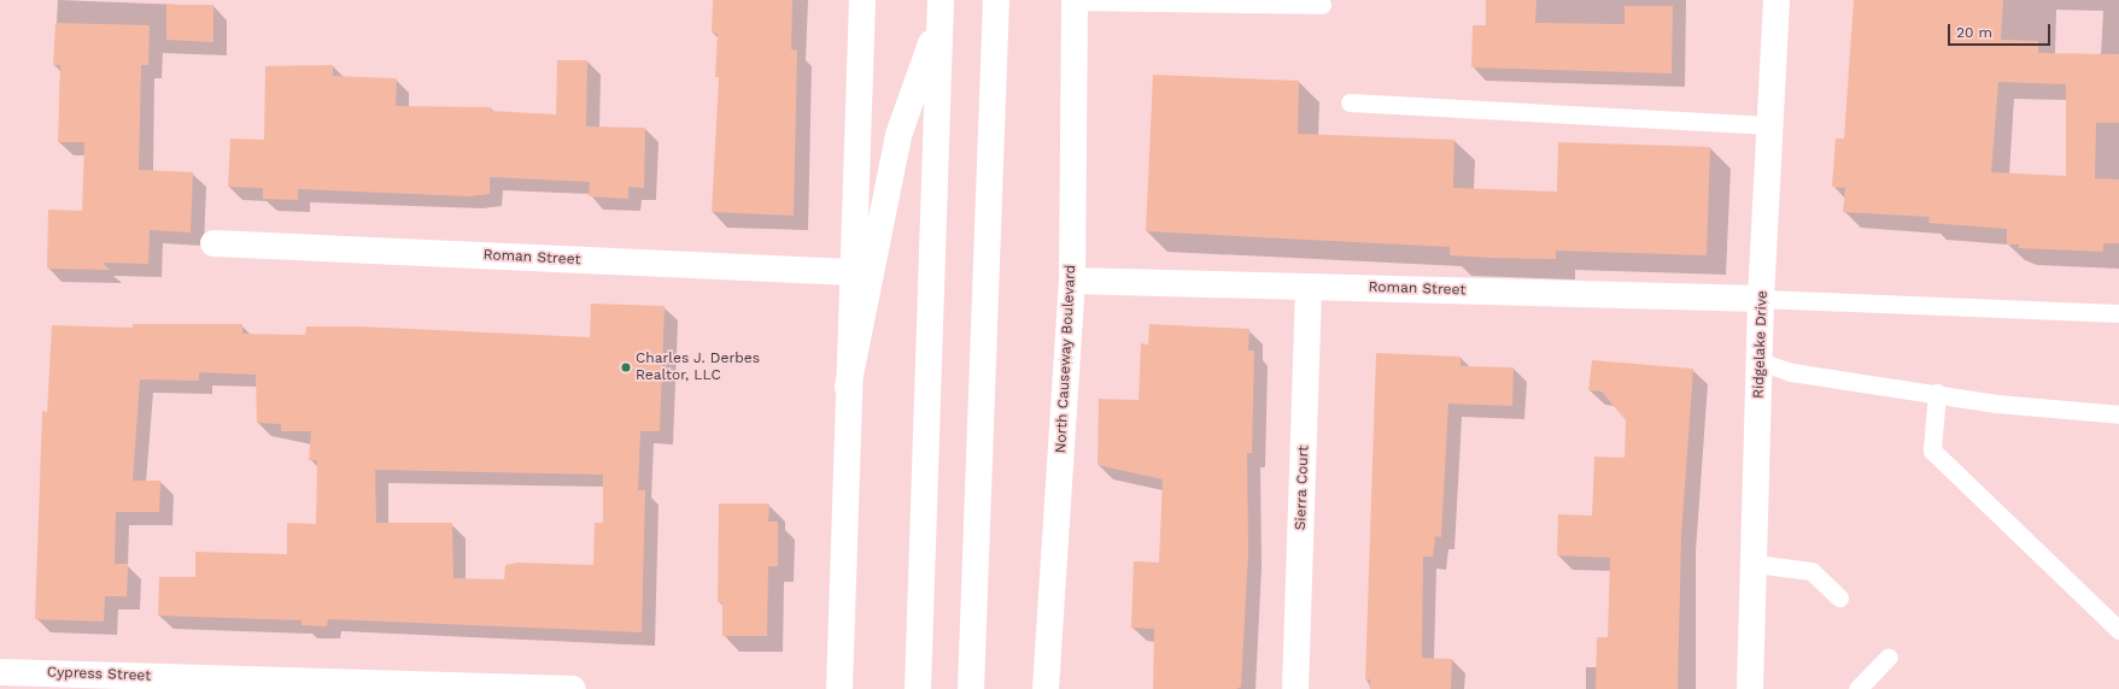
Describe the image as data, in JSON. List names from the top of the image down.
{
  "streets": {
    "main road": [
      "Roman Street",
      "Ridgelake Drive",
      "North Causeway Boulevard",
      "Sierra Court",
      "Cypress Street"
    ]
  },
  "crossings": [
    ["Roman Street", "Ridgelake Drive"],
    ["Roman Street", "North Causeway Boulevard"],
    ["Roman Street", "Sierra Court"]
  ],
  "places": ["Charles J. Derbes Realtor, LLC"],
  "scale_bar": "20 m"
}
